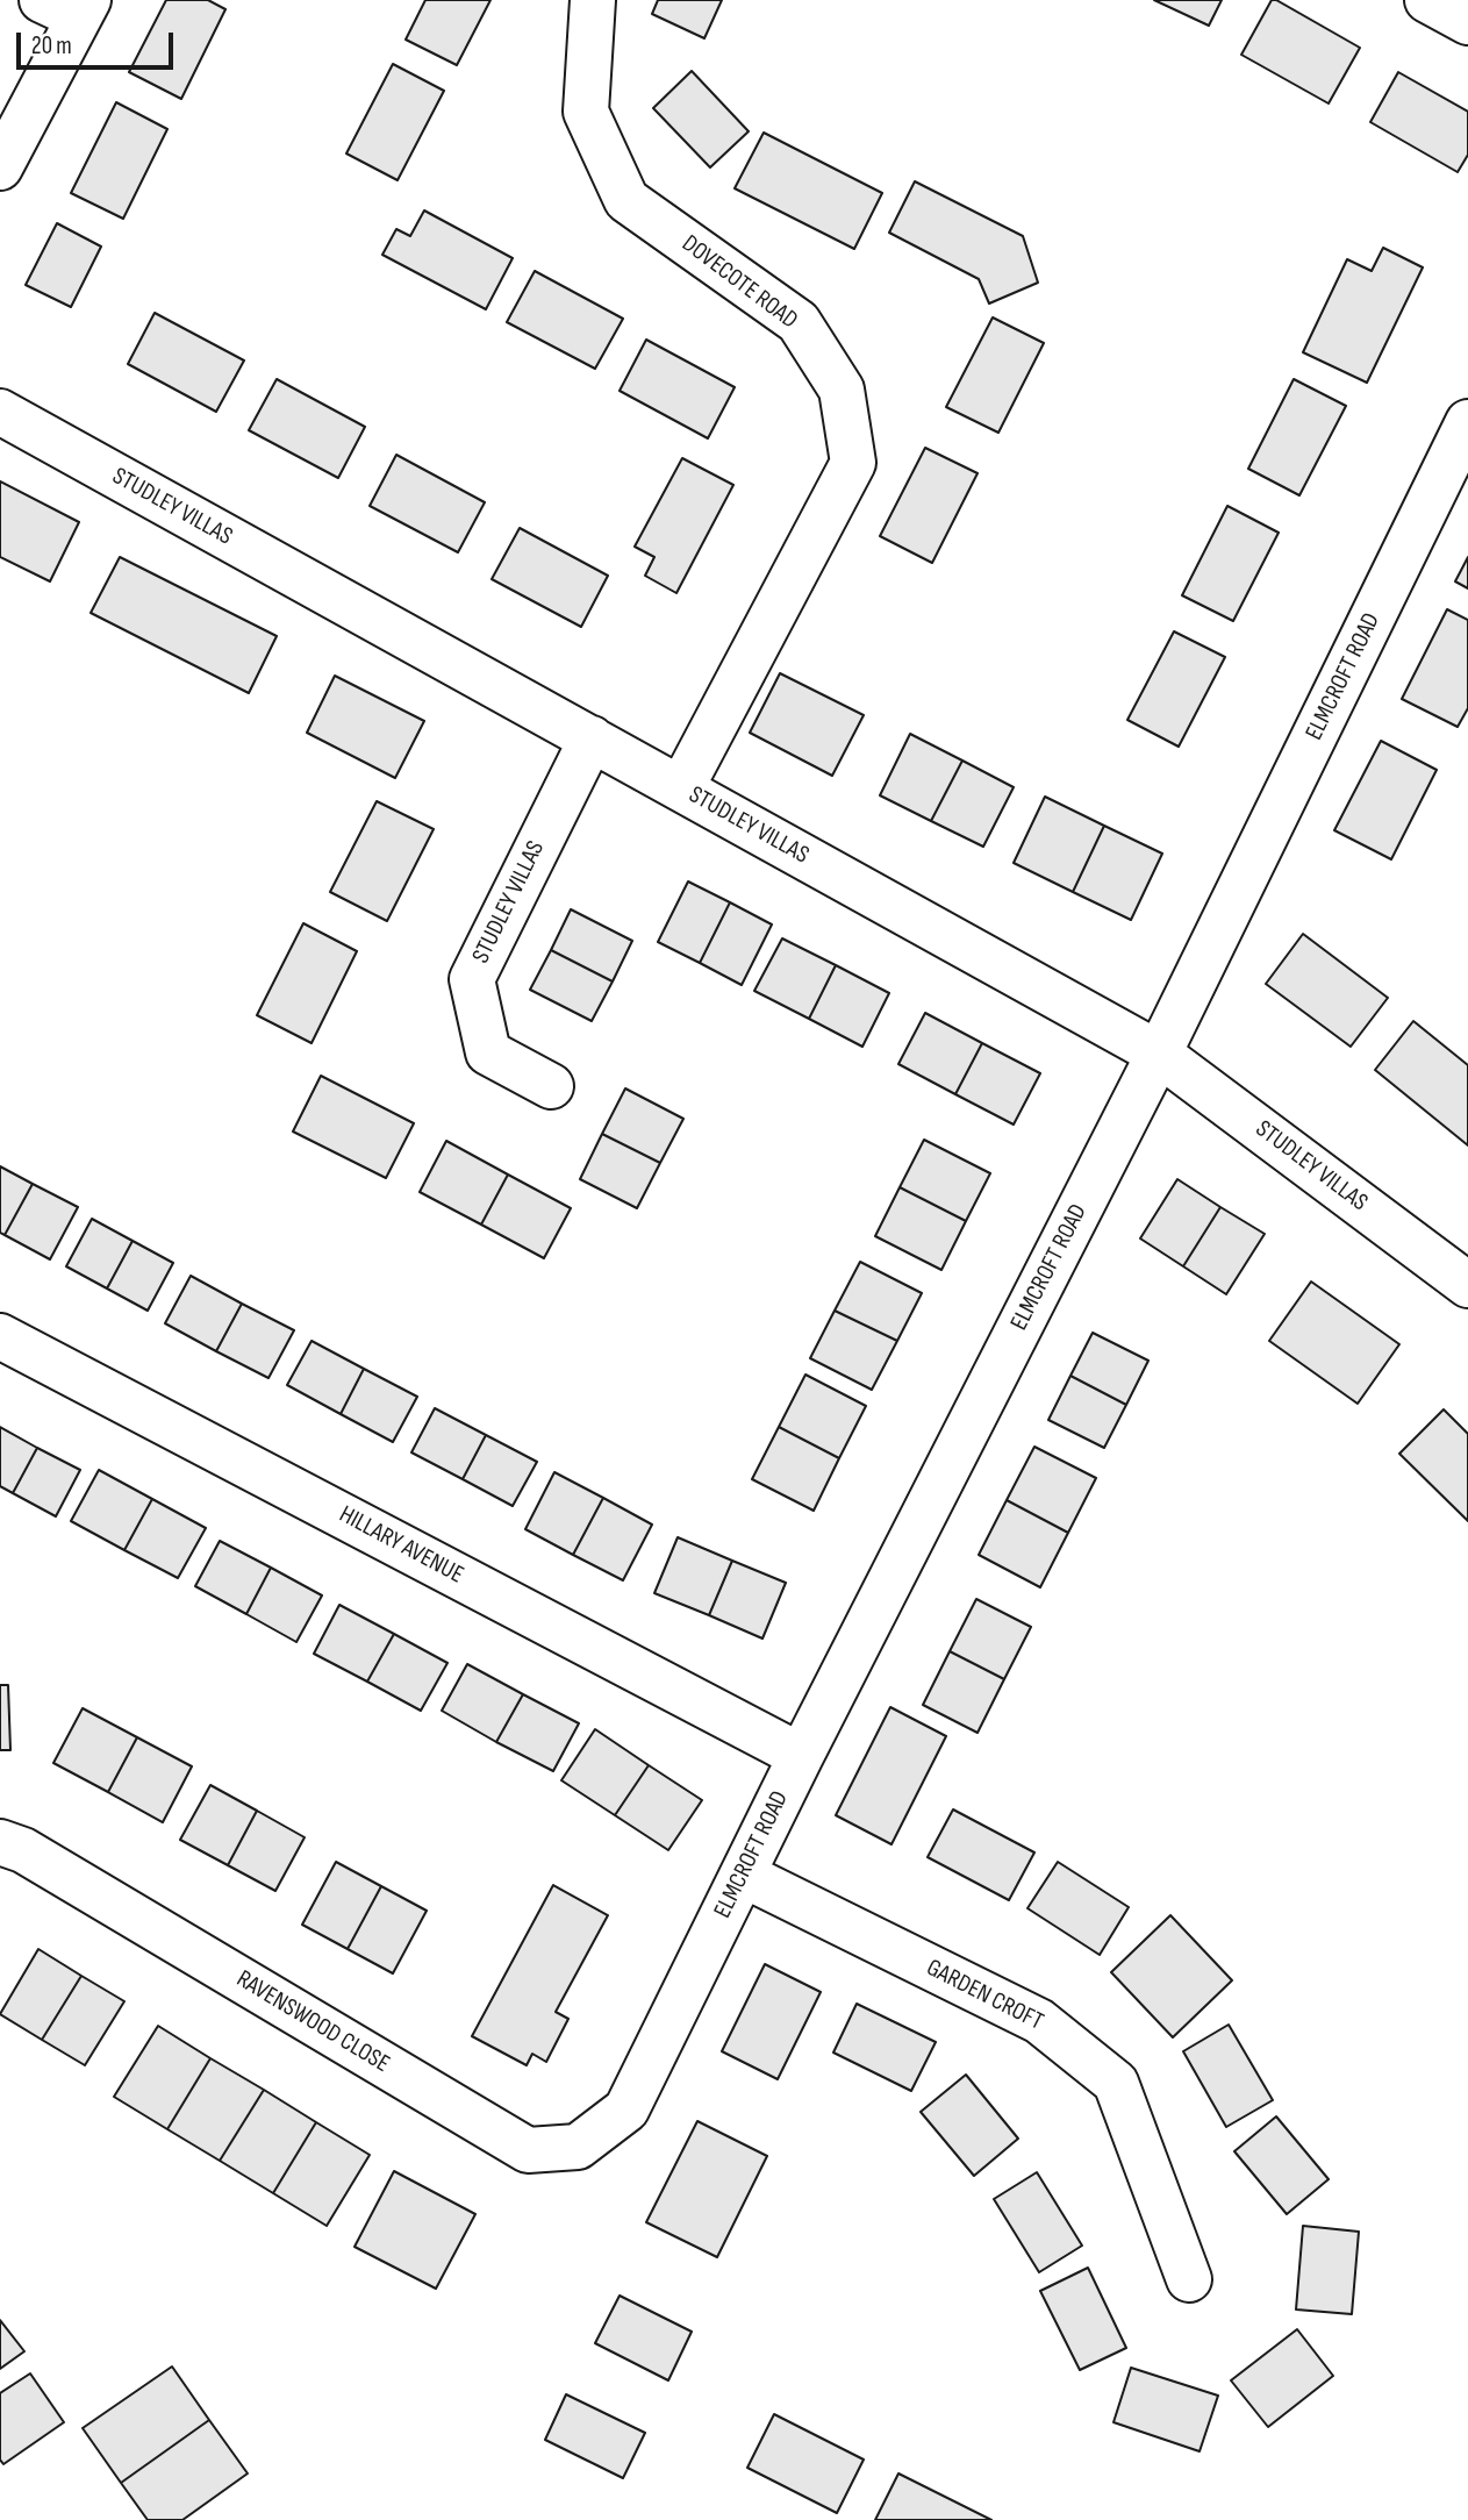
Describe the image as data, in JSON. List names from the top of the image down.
{
  "streets": {
    "street": [
      "DOVECOTE ROAD",
      "STUDLEY VILLAS",
      "ELMCROFT ROAD",
      "HILLARY AVENUE",
      "GARDEN CROFT",
      "RAVENSWOOD CLOSE"
    ]
  },
  "crossings": [
    ["DOVECOTE ROAD", "STUDLEY VILLAS"],
    ["STUDLEY VILLAS", "ELMCROFT ROAD"],
    ["ELMCROFT ROAD", "HILLARY AVENUE"],
    ["ELMCROFT ROAD", "GARDEN CROFT"],
    ["ELMCROFT ROAD", "RAVENSWOOD CLOSE"]
  ],
  "scale_bar": "20 m"
}
